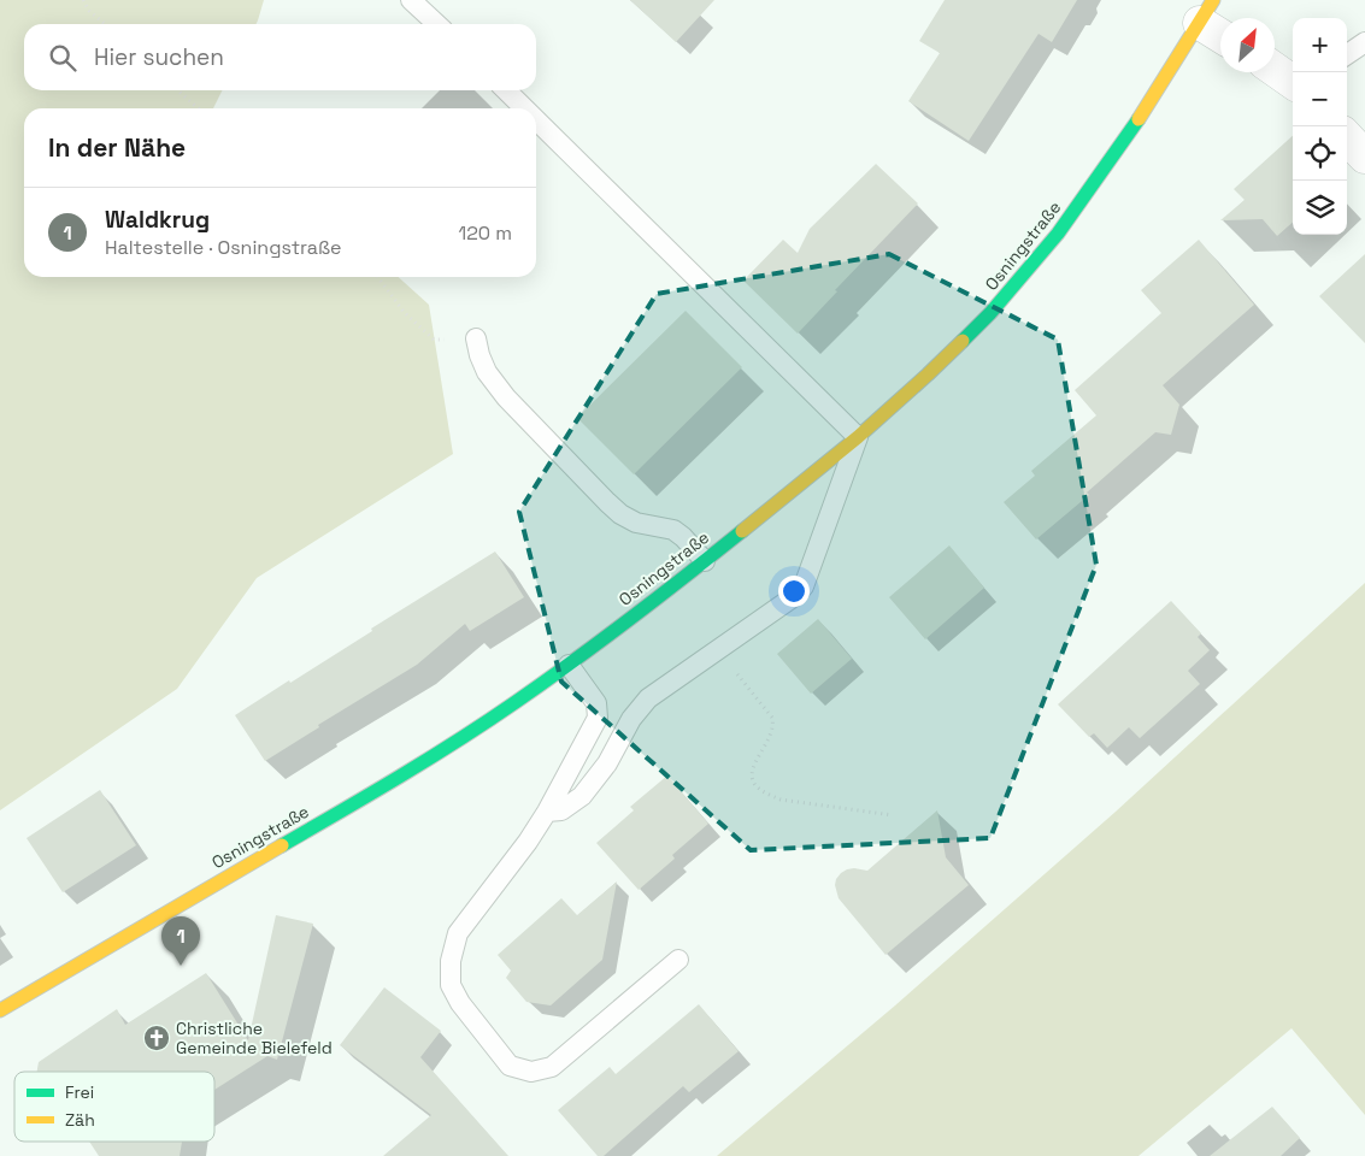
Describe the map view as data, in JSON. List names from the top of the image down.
{
  "streets": {
    "main road": ["Osningstraße"]
  },
  "places": {
    "church": ["Christliche Gemeinde Bielefeld"]
  },
  "legend": ["Frei", "Zäh"],
  "north": "top right",
  "page": {
    "map_buttons": ["+", "−"],
    "search": "Hier suchen",
    "heading": "In der Nähe",
    "list": [
      {
        "mark": "1",
        "name": "Waldkrug",
        "note": "Haltestelle · Osningstraße",
        "value": "120 m"
      }
    ],
    "pins": "1"
  }
}
